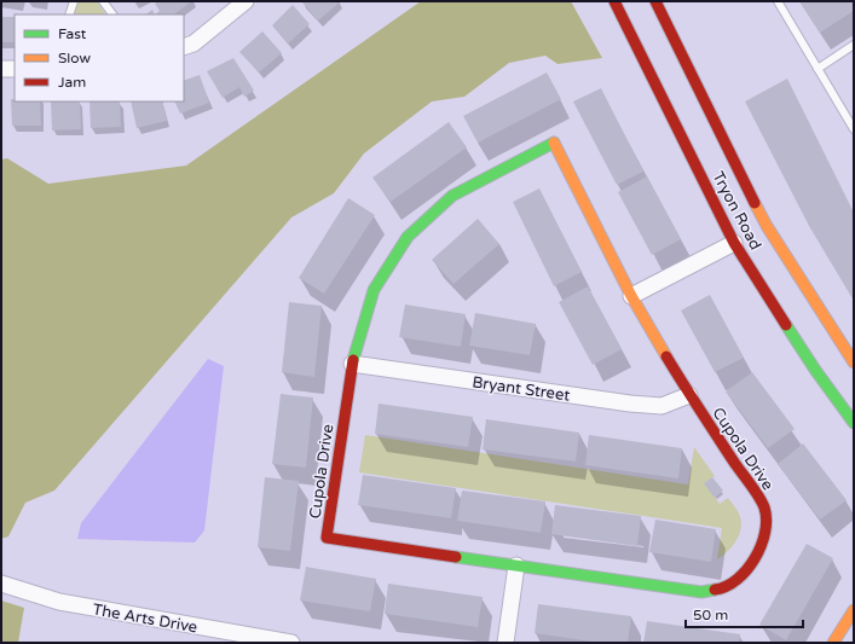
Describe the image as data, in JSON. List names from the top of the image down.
{
  "streets": {
    "street": [
      "Tryon Road",
      "Bryant Street",
      "Cupola Drive",
      "The Arts Drive"
    ]
  },
  "crossings": [
    ["Bryant Street", "Cupola Drive"]
  ],
  "legend": ["Fast", "Slow", "Jam"],
  "scale_bar": "50 m"
}
